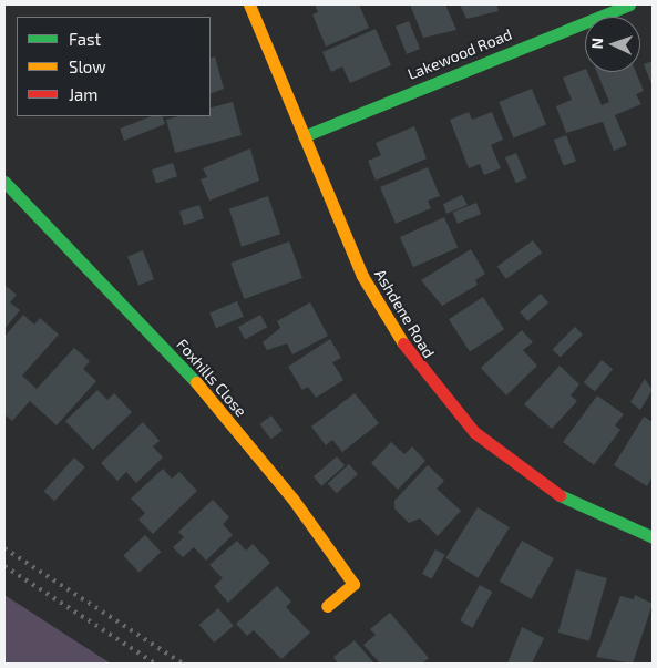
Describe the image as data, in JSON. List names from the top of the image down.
{
  "streets": {
    "street": ["Lakewood Road", "Ashdene Road", "Foxhills Close"]
  },
  "crossings": [
    ["Lakewood Road", "Ashdene Road"]
  ],
  "legend": ["Fast", "Slow", "Jam"],
  "north": "left"
}
